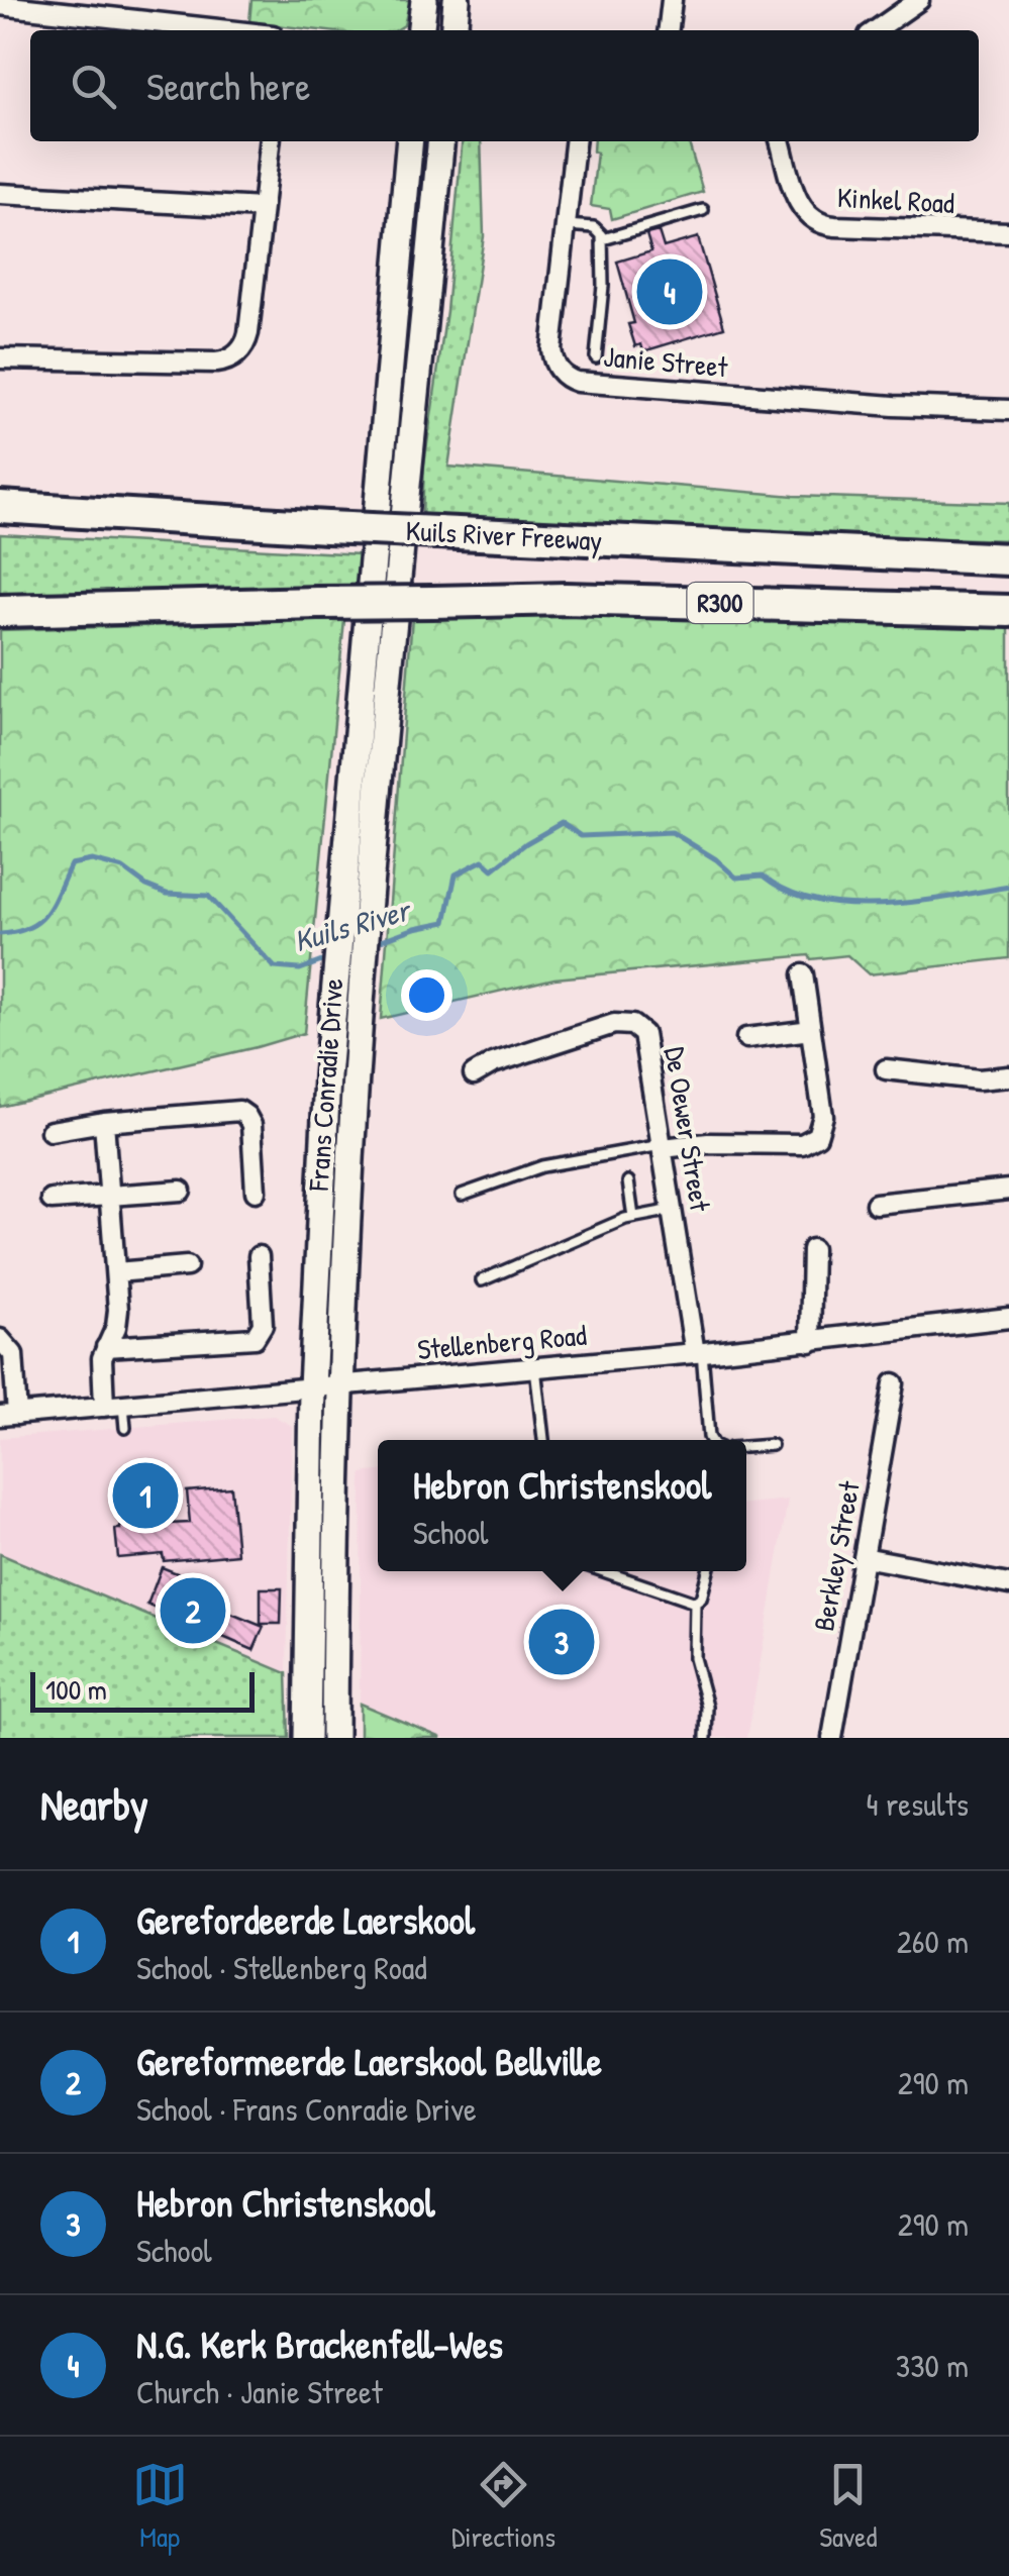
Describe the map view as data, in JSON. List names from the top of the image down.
{
  "streets": {
    "highway": ["Kuils River Freeway", "R300"],
    "street": [
      "Kinkel Road",
      "Janie Street",
      "Frans Conradie Drive",
      "De Oewer Street",
      "Stellenberg Road",
      "Berkley Street"
    ]
  },
  "crossings": [
    ["Frans Conradie Drive", "Stellenberg Road"],
    ["De Oewer Street", "Stellenberg Road"]
  ],
  "water": ["Kuils River"],
  "scale_bar": "100 m",
  "page": {
    "search": "Search here",
    "pins": [
      "4",
      "1",
      "2",
      "3"
    ],
    "popup": ["Hebron Christenskool", "School"],
    "scale": "100 m",
    "heading": ["Nearby", "4 results"],
    "list": [
      {
        "mark": "1",
        "name": "Gerefordeerde Laerskool",
        "note": "School · Stellenberg Road",
        "value": "260 m"
      },
      {
        "mark": "2",
        "name": "Gereformeerde Laerskool Bellville",
        "note": "School · Frans Conradie Drive",
        "value": "290 m"
      },
      {
        "mark": "3",
        "name": "Hebron Christenskool",
        "note": "School",
        "value": "290 m"
      },
      {
        "mark": "4",
        "name": "N.G. Kerk Brackenfell-Wes",
        "note": "Church · Janie Street",
        "value": "330 m"
      }
    ],
    "nav": ["Map", "Directions", "Saved"]
  }
}
